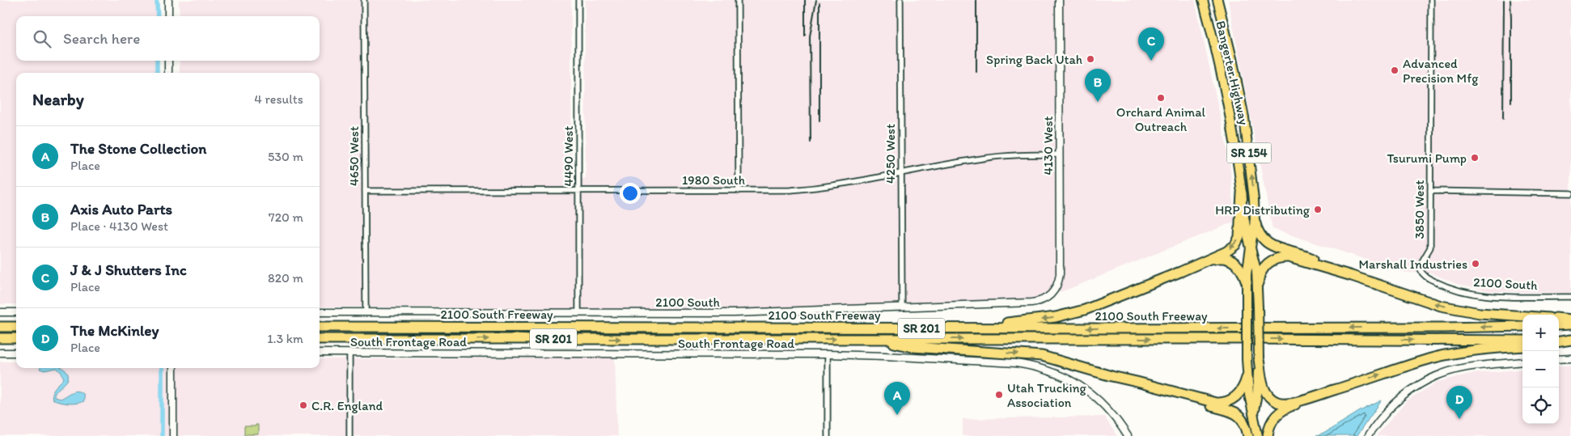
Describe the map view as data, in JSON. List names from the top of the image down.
{
  "streets": {
    "highway": [
      "Bangerter Highway",
      "SR 154",
      "2100 South Freeway",
      "SR 201"
    ],
    "street": [
      "4130 West",
      "4250 West",
      "4650 West",
      "4490 West",
      "1980 South",
      "3850 West",
      "2100 South",
      "South Frontage Road"
    ]
  },
  "crossings": [
    ["4130 West", "1980 South"],
    ["4130 West", "2100 South"],
    ["4250 West", "1980 South"],
    ["4250 West", "2100 South"],
    ["4650 West", "1980 South"],
    ["4650 West", "2100 South"],
    ["4490 West", "1980 South"],
    ["4490 West", "2100 South"],
    ["3850 West", "2100 South"]
  ],
  "places": [
    "Spring Back Utah",
    "Advanced Precision Mfg",
    "Orchard Animal Outreach",
    "Tsurumi Pump",
    "HRP Distributing",
    "Marshall Industries",
    "Utah Trucking Association",
    "C.R. England"
  ],
  "page": {
    "search": "Search here",
    "pins": [
      "C",
      "B",
      "A",
      "D"
    ],
    "heading": ["Nearby", "4 results"],
    "list": [
      {
        "mark": "A",
        "name": "The Stone Collection",
        "note": "Place",
        "value": "530 m"
      },
      {
        "mark": "B",
        "name": "Axis Auto Parts",
        "note": "Place · 4130 West",
        "value": "720 m"
      },
      {
        "mark": "C",
        "name": "J & J Shutters Inc",
        "note": "Place",
        "value": "820 m"
      },
      {
        "mark": "D",
        "name": "The McKinley",
        "note": "Place",
        "value": "1.3 km"
      }
    ],
    "map_buttons": ["+", "−"]
  }
}
